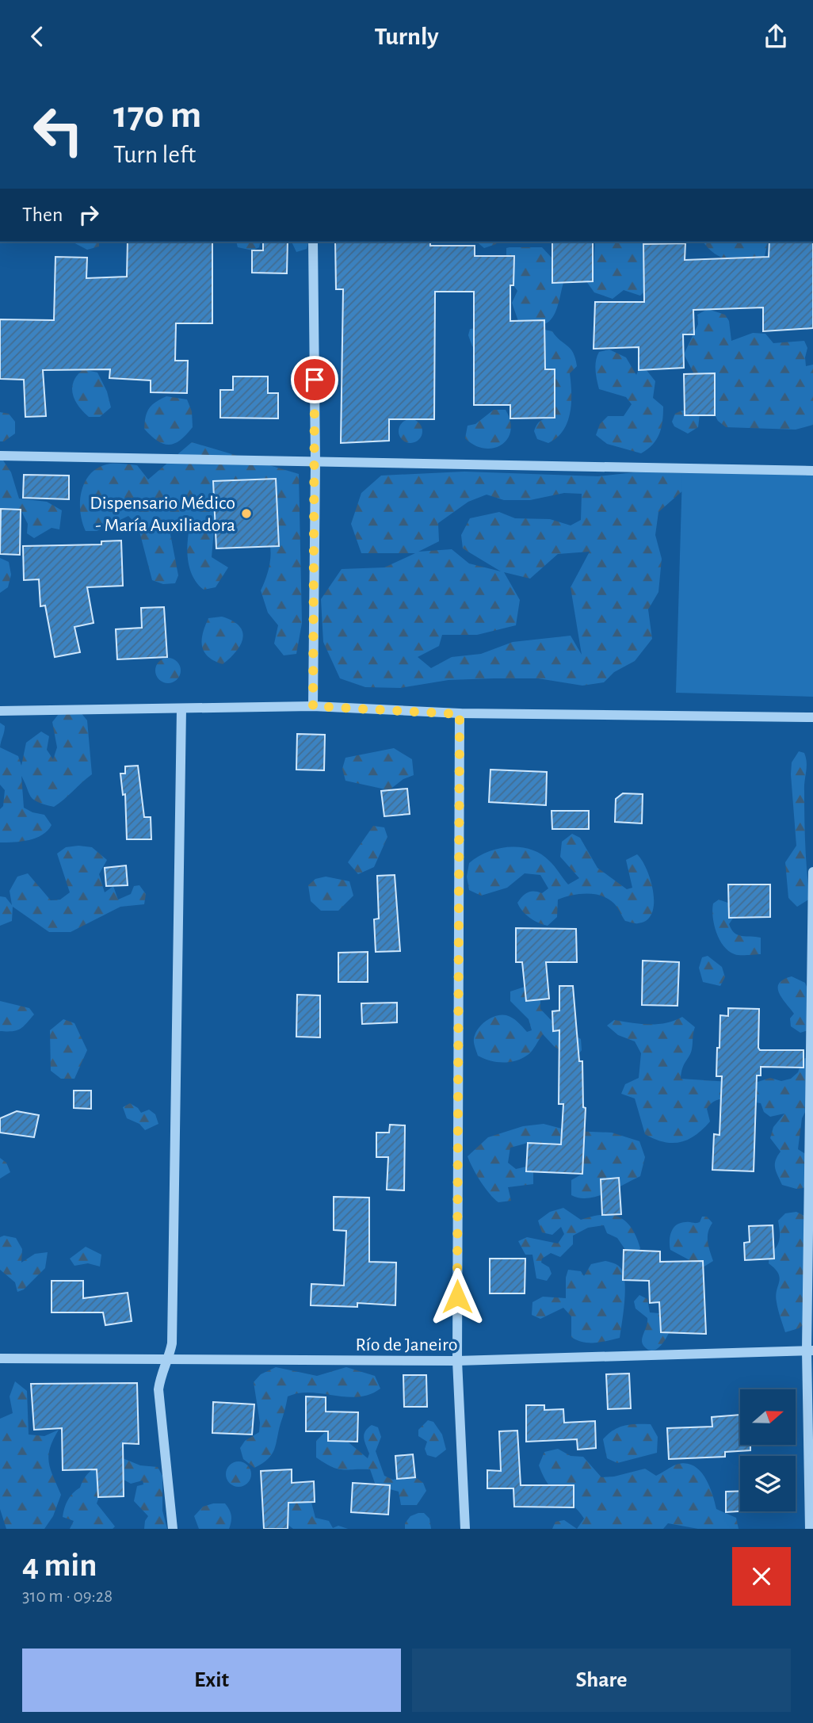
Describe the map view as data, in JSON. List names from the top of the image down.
{
  "streets": {
    "street": ["Río de Janeiro"]
  },
  "places": ["Dispensario Médico - María Auxiliadora"],
  "north": "right",
  "page": {
    "header": "Turnly",
    "turn": ["170 m", "Turn left"],
    "then": "Then",
    "heading": ["4 min", "310 m · 09:28"],
    "buttons": ["Exit", "Share"]
  }
}
